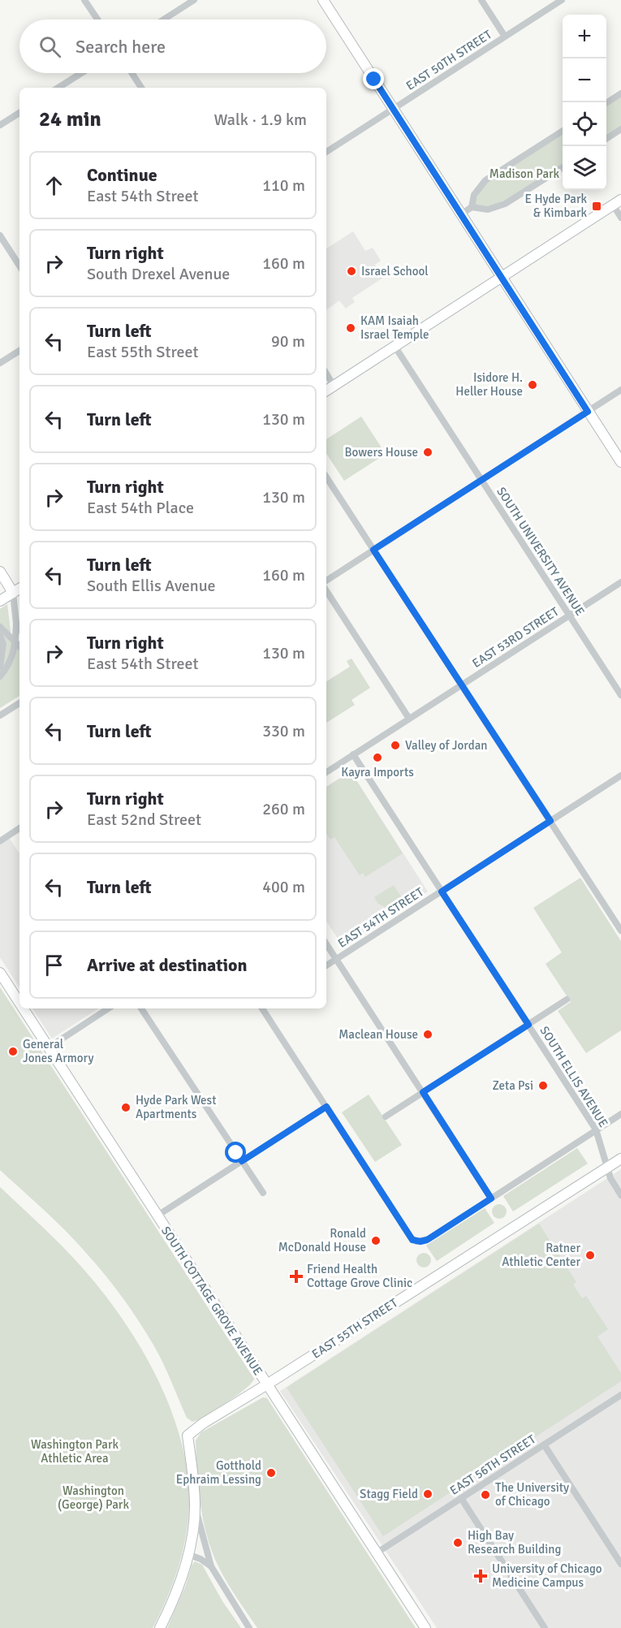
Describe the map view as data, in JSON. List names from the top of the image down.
{
  "streets": {
    "street": [
      "EAST 50TH STREET",
      "SOUTH UNIVERSITY AVENUE",
      "EAST 53RD STREET",
      "EAST 54TH STREET",
      "SOUTH ELLIS AVENUE",
      "SOUTH COTTAGE GROVE AVENUE",
      "EAST 55TH STREET",
      "EAST 56TH STREET"
    ]
  },
  "crossings": [
    ["SOUTH UNIVERSITY AVENUE", "EAST 53RD STREET"],
    ["EAST 53RD STREET", "SOUTH ELLIS AVENUE"],
    ["EAST 54TH STREET", "SOUTH ELLIS AVENUE"],
    ["SOUTH ELLIS AVENUE", "EAST 55TH STREET"],
    ["SOUTH COTTAGE GROVE AVENUE", "EAST 55TH STREET"],
    ["SOUTH COTTAGE GROVE AVENUE", "EAST 56TH STREET"]
  ],
  "parks": ["Madison Park", "Washington Park Athletic Area", "Washington (George) Park"],
  "places": {
    "transit": ["E Hyde Park & Kimbark"],
    "other": [
      "Israel School",
      "KAM Isaiah Israel Temple",
      "Isidore H. Heller House",
      "Bowers House",
      "Valley of Jordan",
      "Kayra Imports",
      "Maclean House",
      "General Jones Armory",
      "Zeta Psi",
      "Hyde Park West Apartments",
      "Ronald McDonald House",
      "Ratner Athletic Center",
      "Gotthold Ephraim Lessing",
      "Stagg Field",
      "The University of Chicago",
      "High Bay Research Building"
    ],
    "health": ["Friend Health Cottage Grove Clinic", "University of Chicago Medicine Campus"]
  },
  "page": {
    "map_buttons": ["+", "−"],
    "search": "Search here",
    "heading": ["24 min", "Walk · 1.9 km"],
    "list": [
      ["Continue", "East 54th Street", "110 m"],
      ["Turn right", "South Drexel Avenue", "160 m"],
      ["Turn left", "East 55th Street", "90 m"],
      ["Turn left", "130 m"],
      ["Turn right", "East 54th Place", "130 m"],
      ["Turn left", "South Ellis Avenue", "160 m"],
      ["Turn right", "East 54th Street", "130 m"],
      ["Turn left", "330 m"],
      ["Turn right", "East 52nd Street", "260 m"],
      ["Turn left", "400 m"],
      "Arrive at destination"
    ]
  }
}
